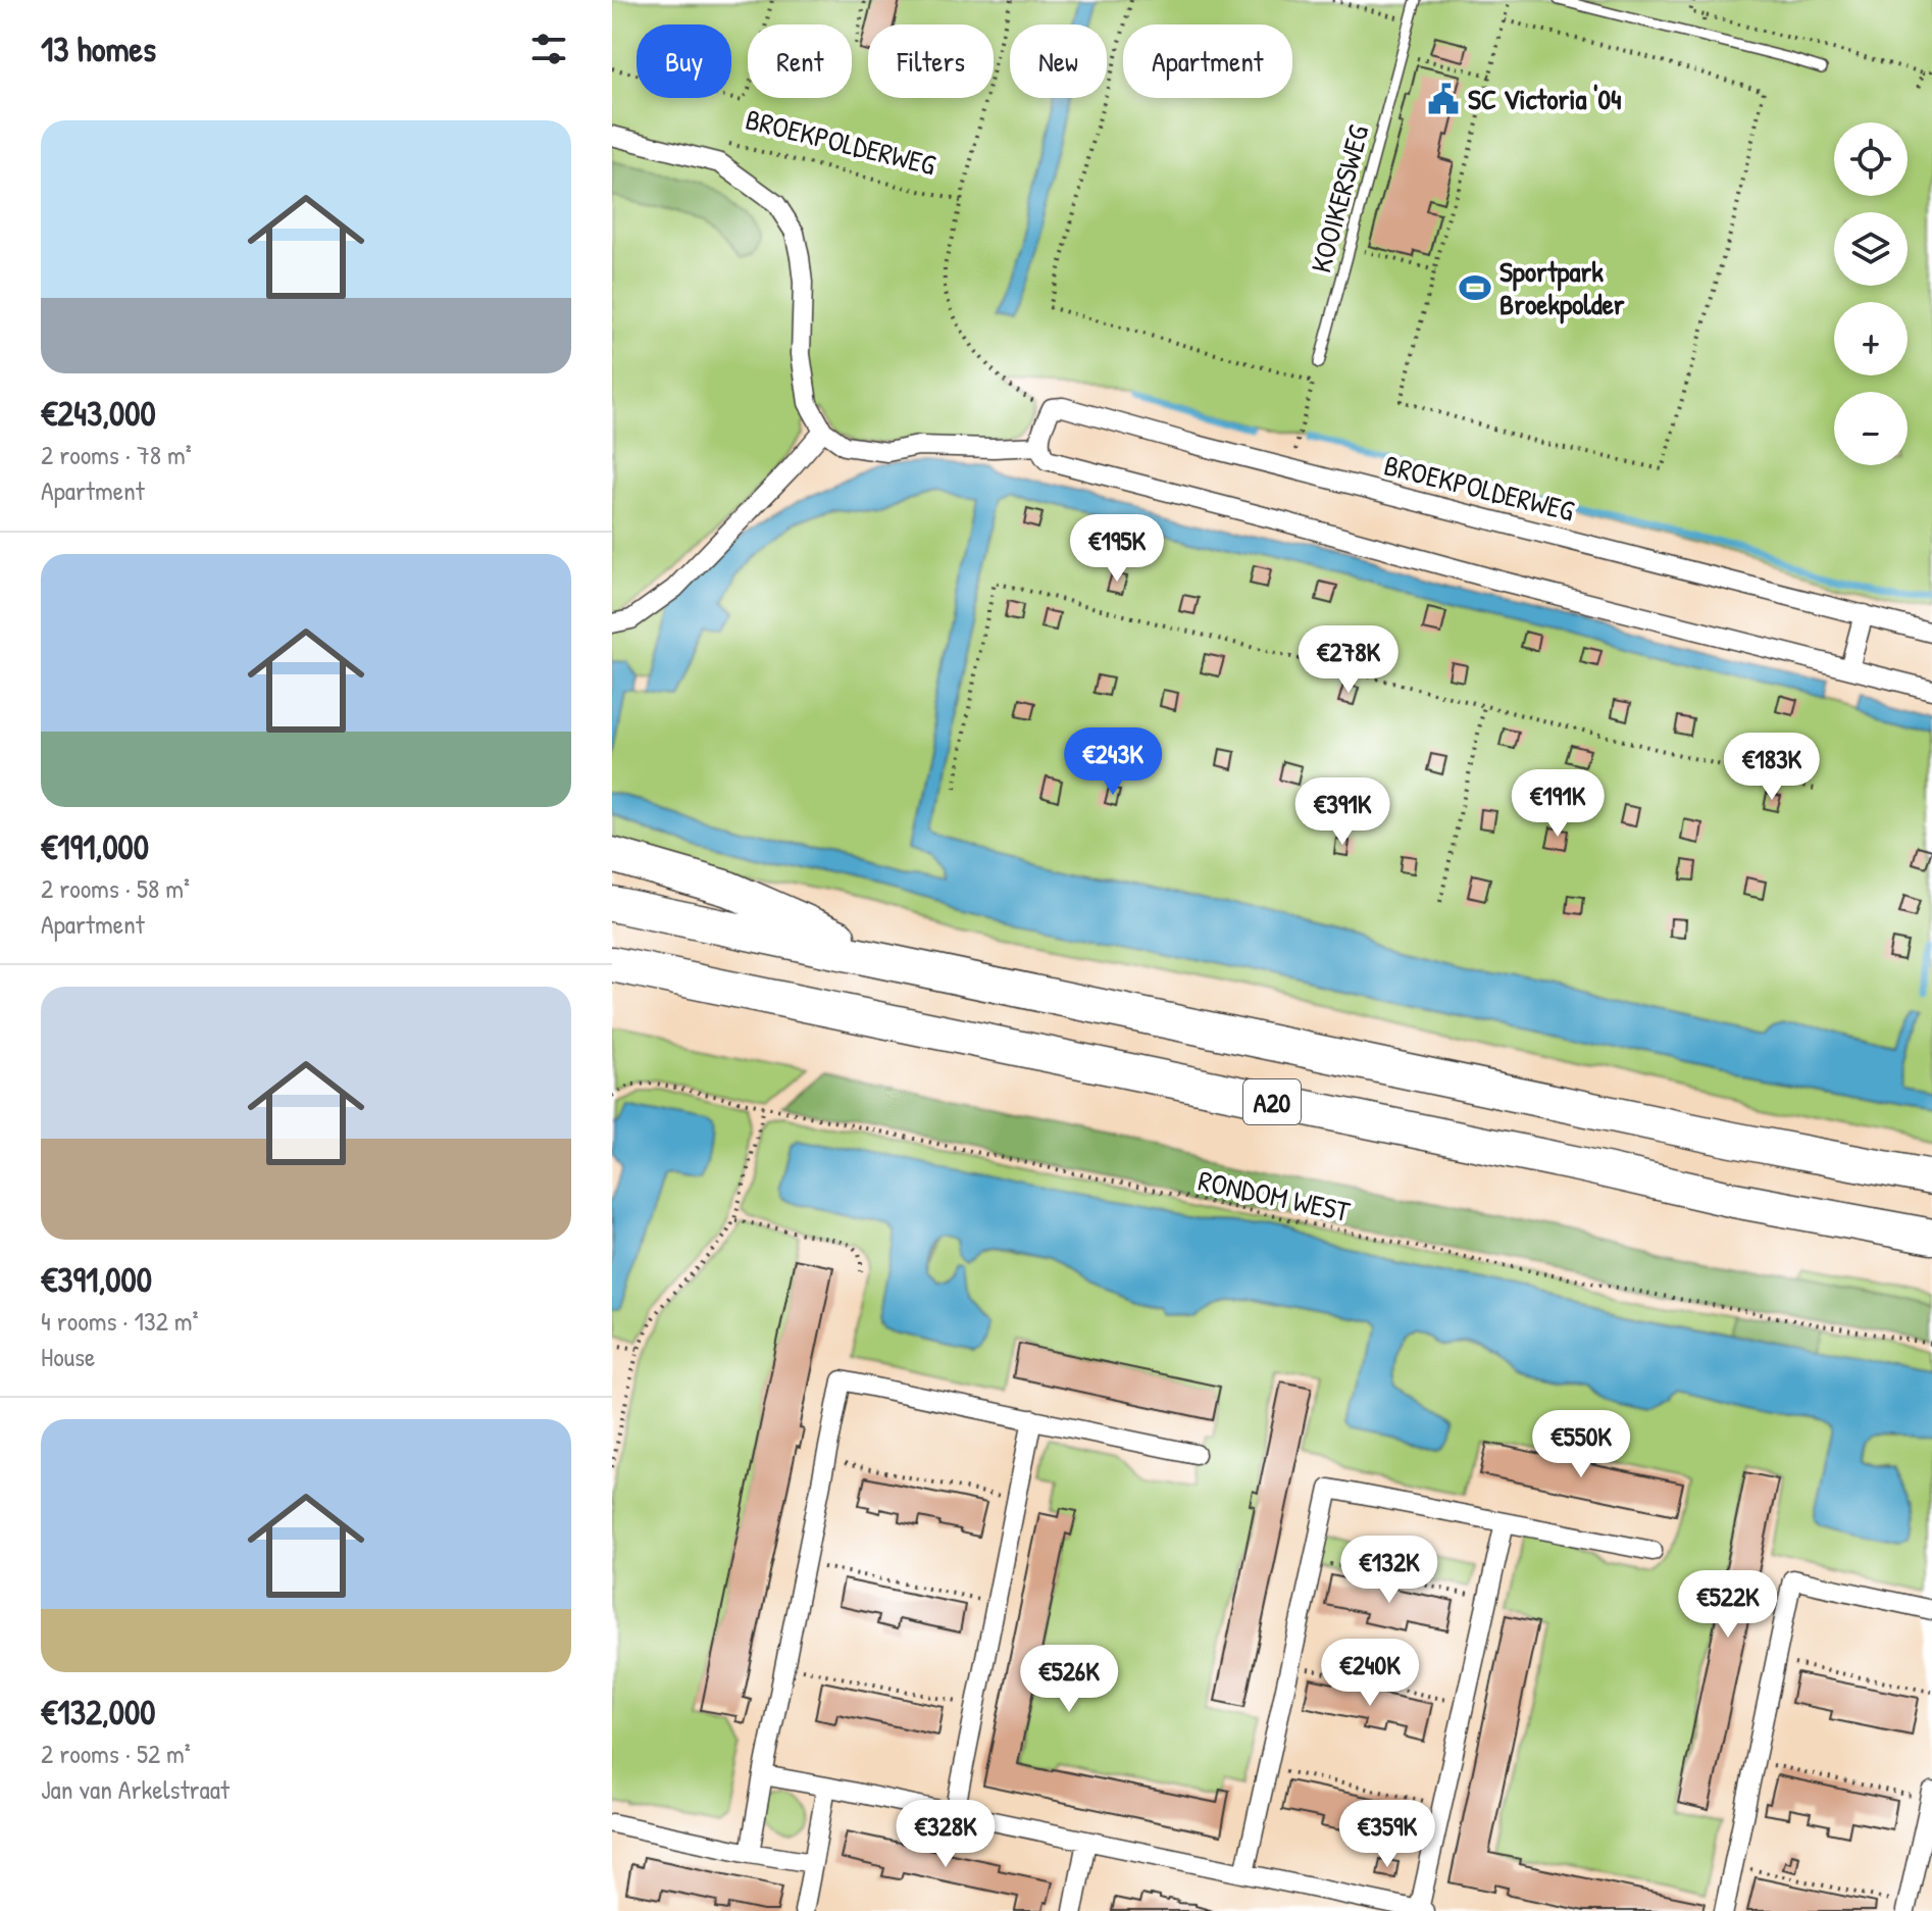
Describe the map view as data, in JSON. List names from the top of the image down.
{
  "streets": {
    "highway": ["A20"],
    "street": ["BROEKPOLDERWEG"],
    "lane": ["KOOIKERSWEG"],
    "path": ["RONDOM WEST"]
  },
  "places": {
    "public building": ["SC Victoria '04"],
    "sports": ["Sportpark Broekpolder"]
  },
  "page": {
    "heading": "13 homes",
    "chip": [
      "Buy",
      "Rent",
      "Filters",
      "New",
      "Apartment"
    ],
    "list": [
      {
        "name": "€243,000",
        "note": "2 rooms · 78 m² · Apartment"
      },
      {
        "name": "€191,000",
        "note": "2 rooms · 58 m² · Apartment"
      },
      {
        "name": "€391,000",
        "note": "4 rooms · 132 m² · House"
      },
      {
        "name": "€132,000",
        "note": "2 rooms · 52 m² · Jan van Arkelstraat"
      }
    ],
    "map_buttons": ["+", "−"],
    "price": [
      "€195K",
      "€278K",
      "€243K",
      "€183K",
      "€191K",
      "€391K",
      "€550K",
      "€132K",
      "€522K",
      "€240K",
      "€526K",
      "€328K",
      "€359K"
    ]
  }
}
